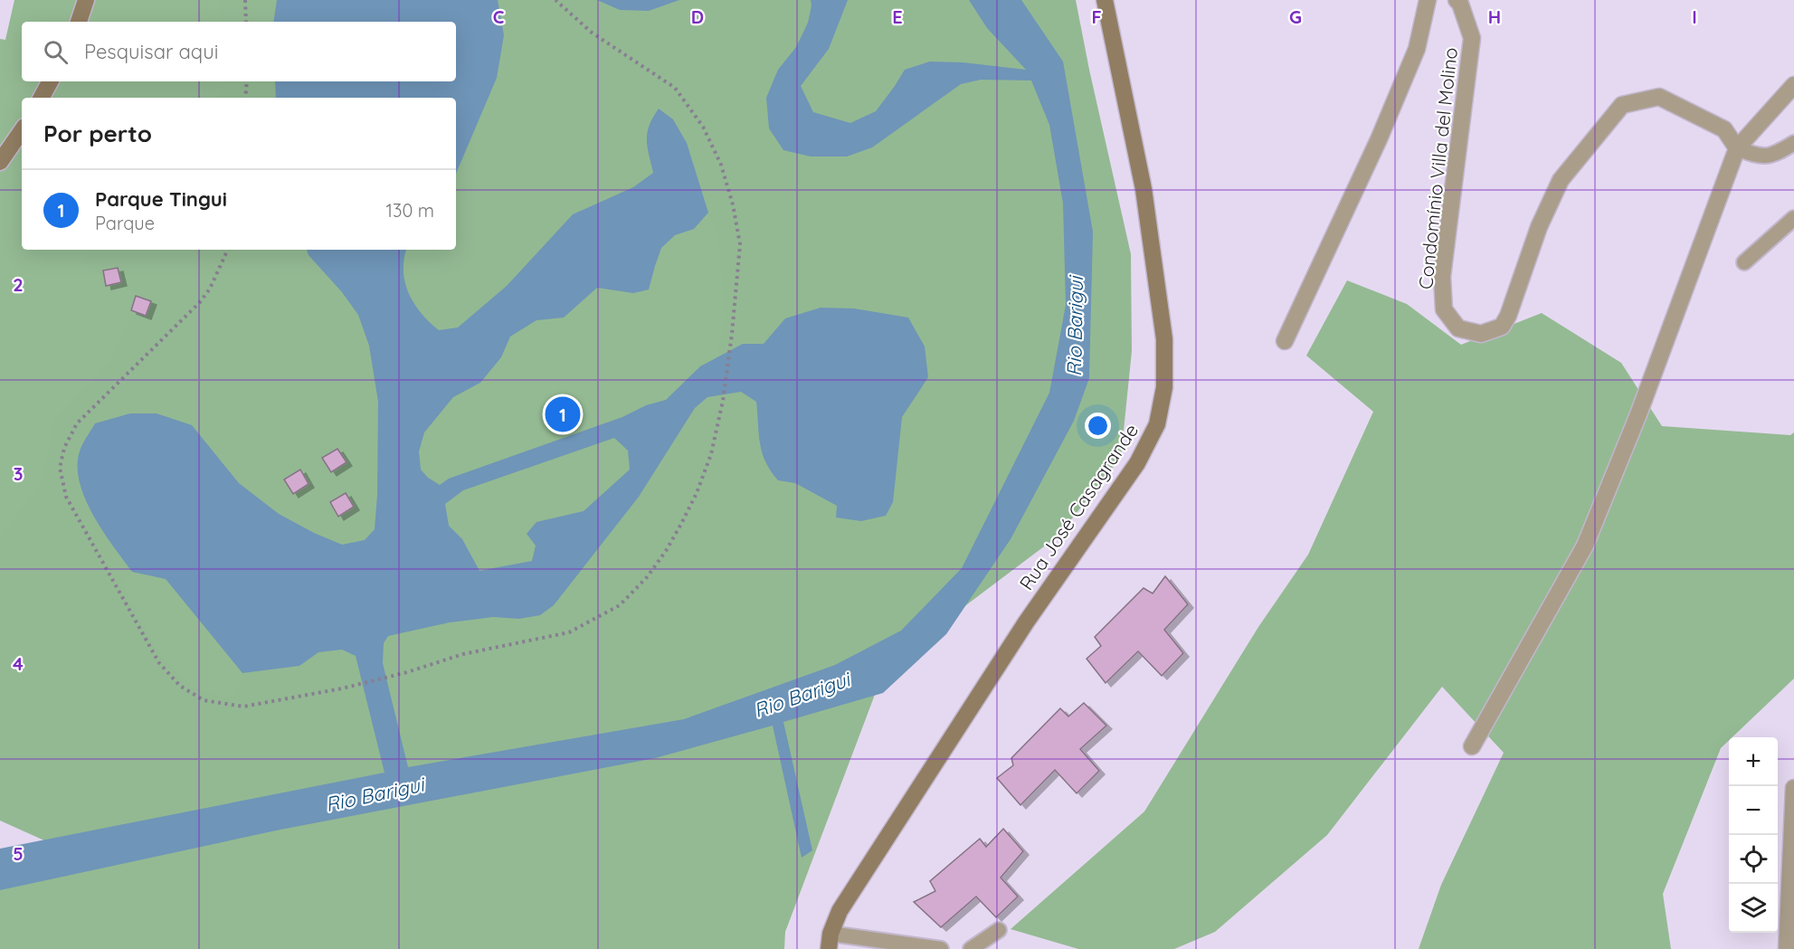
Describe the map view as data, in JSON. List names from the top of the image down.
{
  "streets": {
    "street": ["Condomínio Villa del Molino", "Rua José Casagrande"]
  },
  "water": ["Rio Barigui"],
  "page": {
    "search": "Pesquisar aqui",
    "heading": "Por perto",
    "list": [
      {
        "mark": "1",
        "name": "Parque Tingui",
        "note": "Parque",
        "value": "130 m"
      }
    ],
    "pins": "1",
    "map_buttons": ["+", "−"]
  },
  "grid": {
    "columns": [
      "C",
      "D",
      "E",
      "F",
      "G",
      "H",
      "I"
    ],
    "rows": [
      "2",
      "3",
      "4",
      "5"
    ]
  }
}
